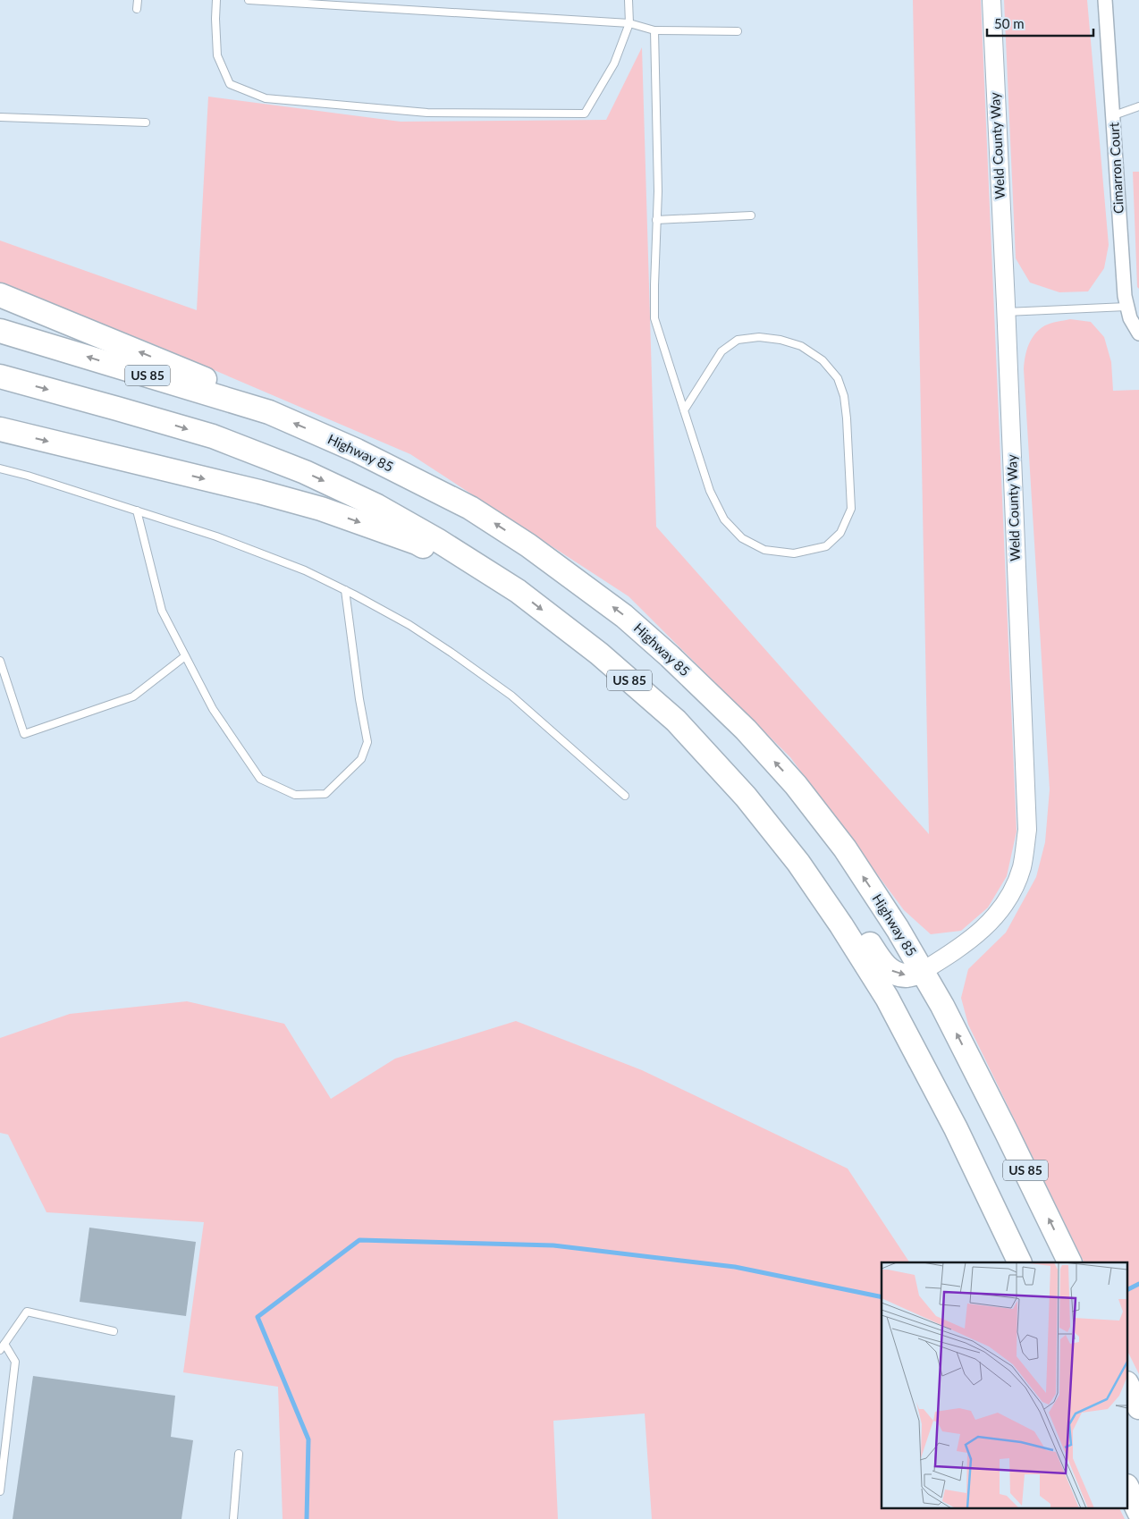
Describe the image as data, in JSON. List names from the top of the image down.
{
  "streets": {
    "highway": ["US 85", "Highway 85"],
    "street": ["Weld County Way", "Cimarron Court"]
  },
  "crossings": [
    ["Weld County Way", "Highway 85"]
  ],
  "scale_bar": "50 m"
}
